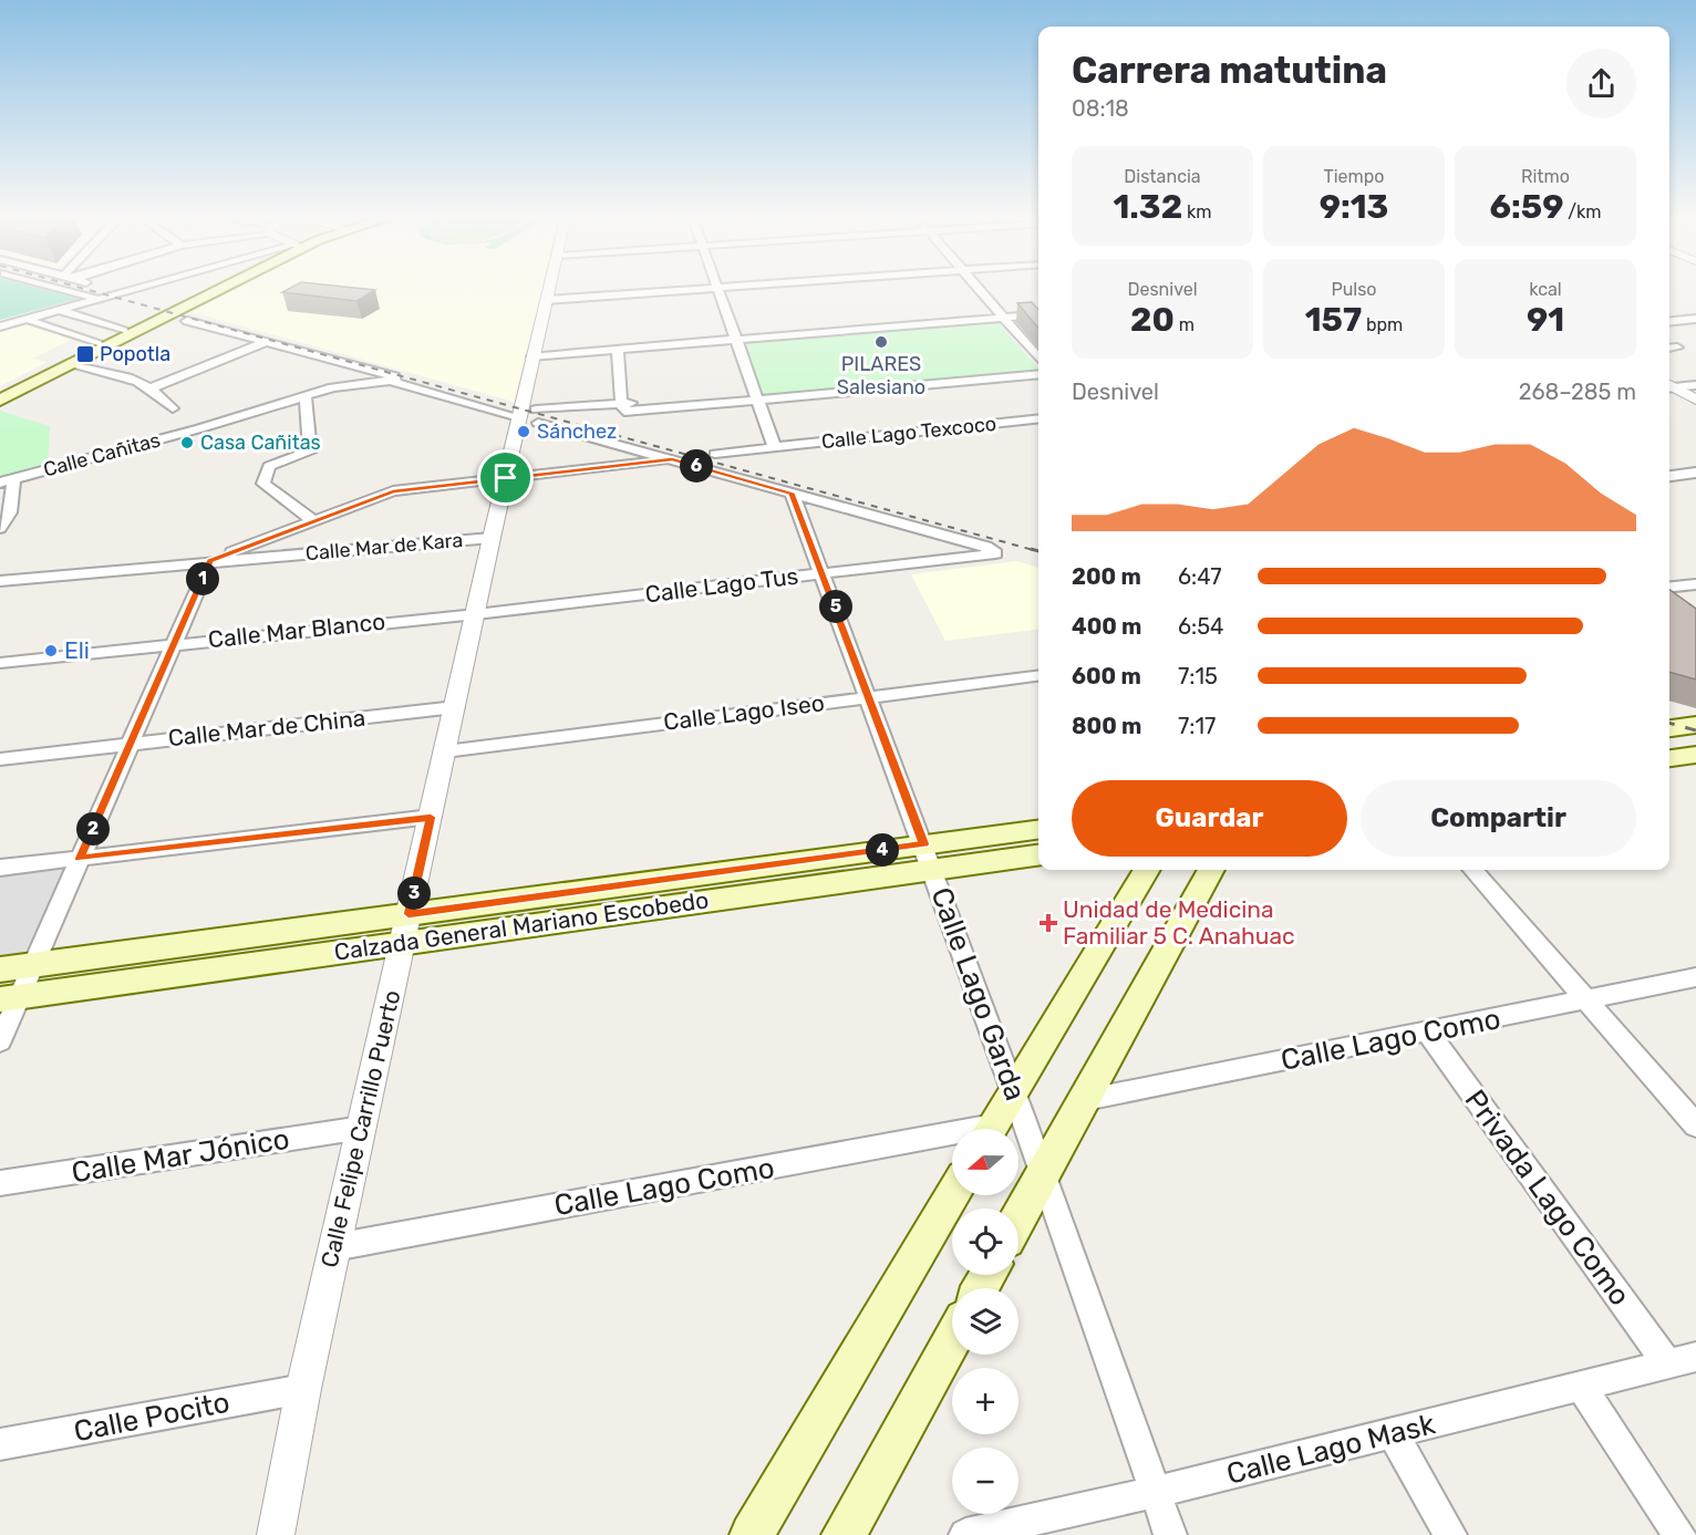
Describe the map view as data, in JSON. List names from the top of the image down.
{
  "streets": {
    "main road": ["Calzada General Mariano Escobedo"],
    "street": [
      "Calle Lago Texcoco",
      "Calle Cañitas",
      "Calle Mar de Kara",
      "Calle Lago Tus",
      "Calle Mar Blanco",
      "Calle Lago Iseo",
      "Calle Mar de China",
      "Calle Lago Garda",
      "Calle Lago Como",
      "Calle Felipe Carrillo Puerto",
      "Calle Mar Jónico",
      "Privada Lago Como",
      "Calle Pocito",
      "Calle Lago Mask"
    ]
  },
  "crossings": [
    ["Calle Mar de Kara", "Calle Felipe Carrillo Puerto"],
    ["Calle Lago Tus", "Calle Mar Blanco"],
    ["Calle Lago Tus", "Calle Lago Garda"],
    ["Calle Lago Tus", "Calle Felipe Carrillo Puerto"],
    ["Calle Mar Blanco", "Calle Felipe Carrillo Puerto"],
    ["Calle Lago Iseo", "Calle Lago Garda"],
    ["Calle Lago Iseo", "Calle Felipe Carrillo Puerto"],
    ["Calle Mar de China", "Calle Felipe Carrillo Puerto"],
    ["Calzada General Mariano Escobedo", "Calle Lago Garda"],
    ["Calzada General Mariano Escobedo", "Calle Felipe Carrillo Puerto"],
    ["Calle Lago Garda", "Calle Lago Mask"],
    ["Calle Lago Como", "Calle Felipe Carrillo Puerto"],
    ["Calle Lago Como", "Privada Lago Como"],
    ["Calle Felipe Carrillo Puerto", "Calle Mar Jónico"],
    ["Calle Felipe Carrillo Puerto", "Calle Pocito"],
    ["Privada Lago Como", "Calle Lago Mask"]
  ],
  "places": {
    "other": [
      "PILARES Salesiano",
      "Sánchez",
      "Casa Cañitas",
      "Eli"
    ],
    "transit": ["Popotla"],
    "health": ["Unidad de Medicina Familiar 5 C. Anahuac"]
  },
  "north": "left",
  "page": {
    "heading": ["Carrera matutina", "08:18"],
    "stats": [
      ["Distancia", "1.32 km"],
      ["Tiempo", "9:13"],
      ["Ritmo", "6:59 /km"],
      ["Desnivel", "20 m"],
      ["Pulso", "157 bpm"],
      ["kcal", "91"]
    ],
    "chart": ["Desnivel", "268–285 m"],
    "pins": [
      "6",
      "1",
      "5",
      "2",
      "4",
      "3"
    ],
    "list": [
      {
        "name": "200 m",
        "note": "6:47"
      },
      {
        "name": "400 m",
        "note": "6:54"
      },
      {
        "name": "600 m",
        "note": "7:15"
      },
      {
        "name": "800 m",
        "note": "7:17"
      }
    ],
    "buttons": ["Guardar", "Compartir"],
    "map_buttons": ["+", "−"]
  }
}
